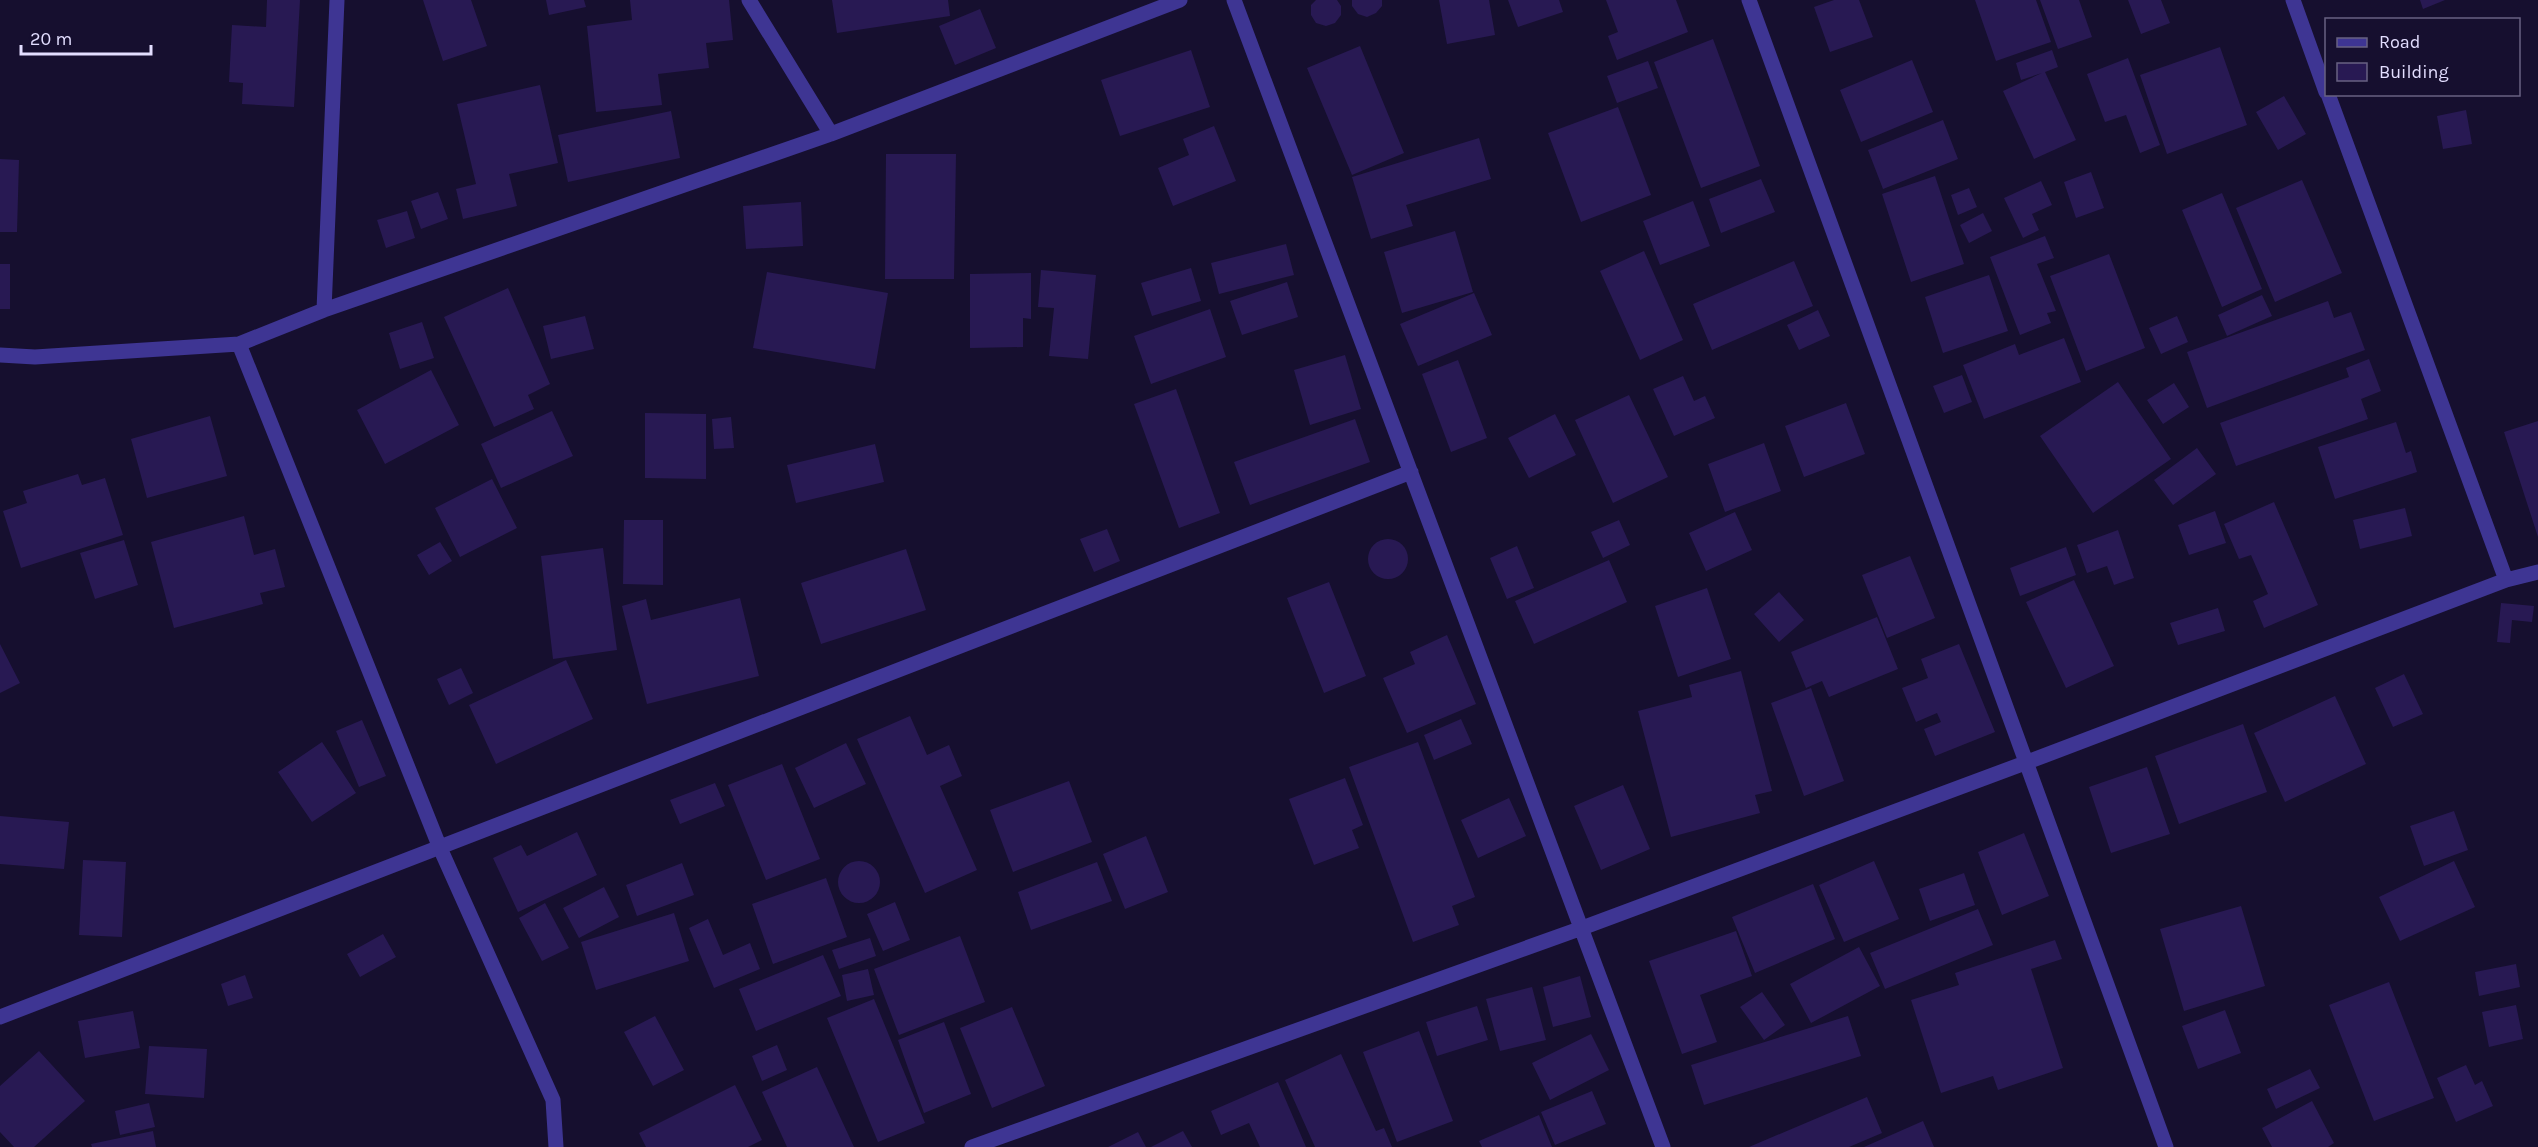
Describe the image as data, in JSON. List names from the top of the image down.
{
  "legend": ["Road", "Building"],
  "scale_bar": "20 m"
}
